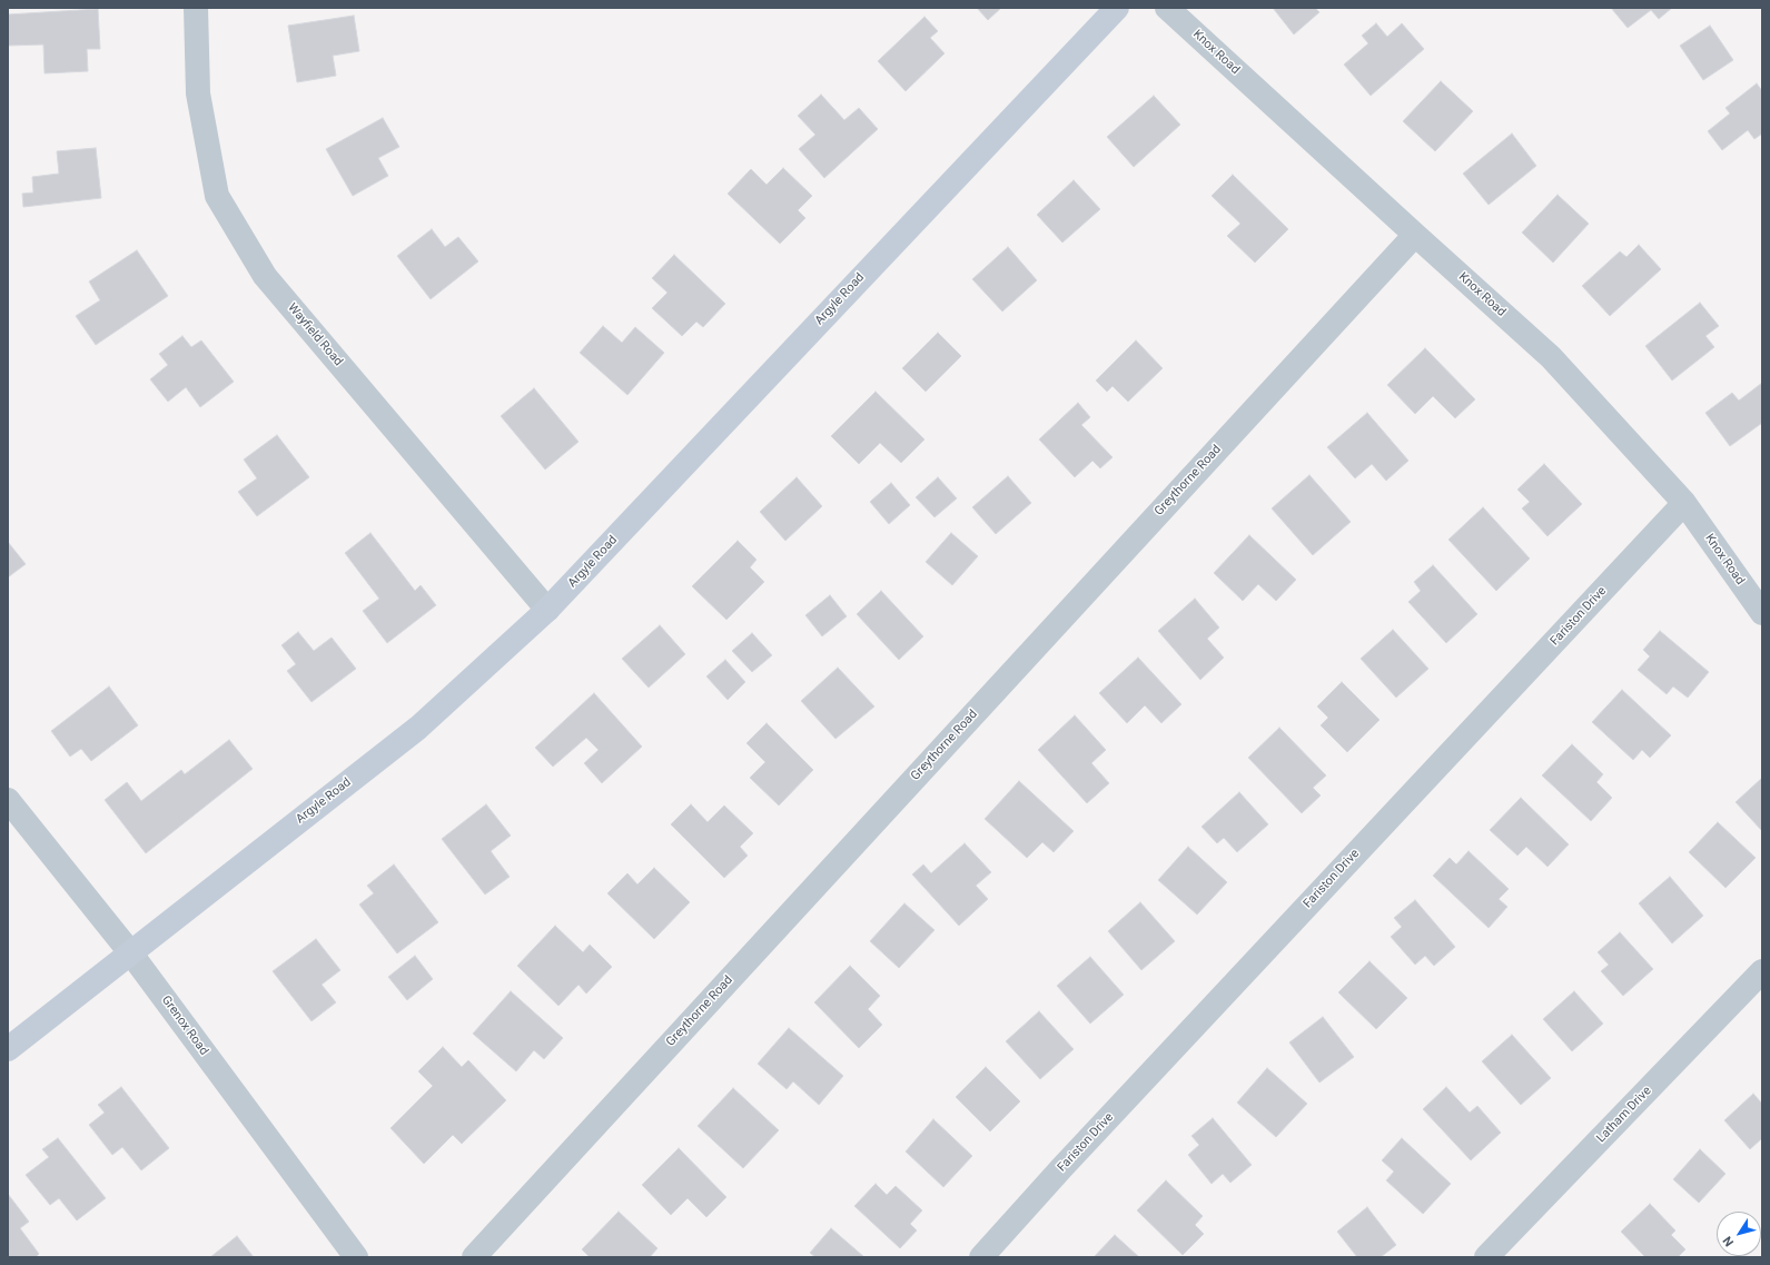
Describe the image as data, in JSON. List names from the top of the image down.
{
  "streets": {
    "street": [
      "Knox Road",
      "Argyle Road",
      "Wayfield Road",
      "Greythorne Road",
      "Fariston Drive",
      "Grenox Road",
      "Latham Drive"
    ]
  },
  "crossings": [
    ["Knox Road", "Greythorne Road"],
    ["Knox Road", "Fariston Drive"],
    ["Argyle Road", "Wayfield Road"],
    ["Argyle Road", "Grenox Road"]
  ],
  "north": "bottom left"
}
